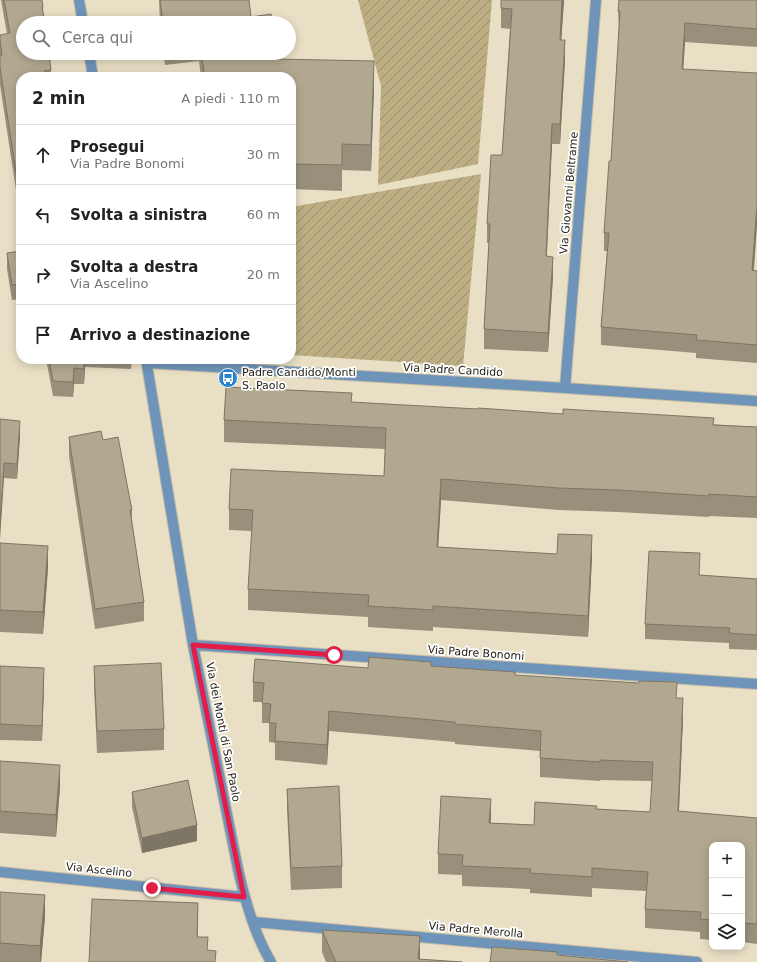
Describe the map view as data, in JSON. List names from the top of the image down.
{
  "streets": {
    "street": [
      "Via Giovanni Beltrame",
      "Via Padre Candido",
      "Via Padre Bonomi",
      "Via dei Monti di San Paolo",
      "Via Ascelino",
      "Via Padre Merolla"
    ]
  },
  "crossings": [
    ["Via Giovanni Beltrame", "Via Padre Candido"],
    ["Via Padre Bonomi", "Via dei Monti di San Paolo"],
    ["Via dei Monti di San Paolo", "Via Ascelino"],
    ["Via dei Monti di San Paolo", "Via Padre Merolla"]
  ],
  "places": {
    "bus stop": ["Padre Candido/Monti S. Paolo"]
  },
  "page": {
    "search": "Cerca qui",
    "heading": ["2 min", "A piedi · 110 m"],
    "list": [
      ["Prosegui", "Via Padre Bonomi", "30 m"],
      ["Svolta a sinistra", "60 m"],
      ["Svolta a destra", "Via Ascelino", "20 m"],
      "Arrivo a destinazione"
    ],
    "map_buttons": ["+", "−"]
  }
}
